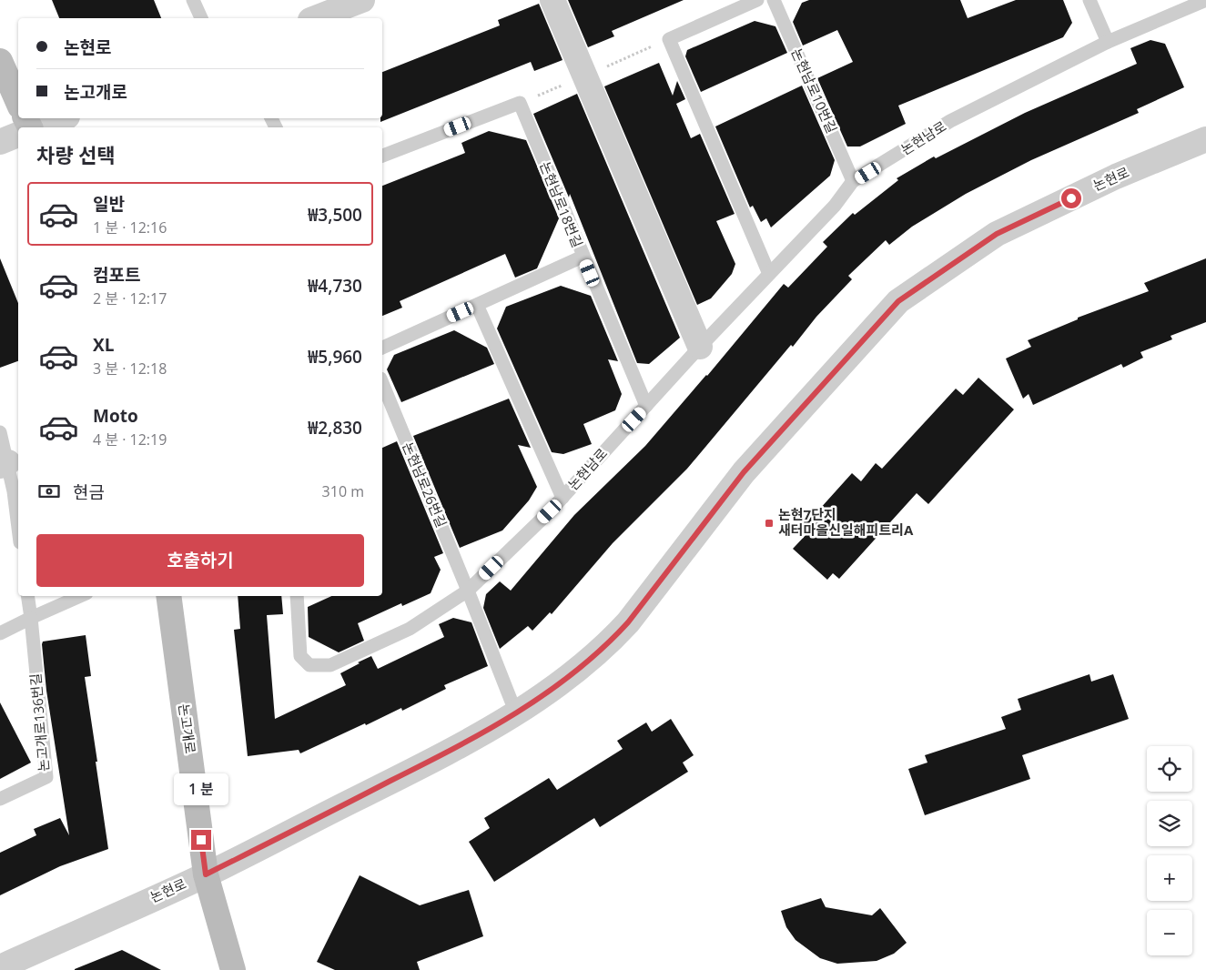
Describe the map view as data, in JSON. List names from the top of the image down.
{
  "streets": {
    "main road": ["논고개로"],
    "street": ["논현로"],
    "lane": [
      "논현남로10번길",
      "논현남로",
      "논현남로18번길",
      "논현남로26번길",
      "논고개로136번길"
    ]
  },
  "crossings": [
    ["논현남로10번길", "논현남로"],
    ["논현남로", "논현남로18번길"],
    ["논현남로", "논현남로26번길"],
    ["논현로", "논현남로26번길"],
    ["논현로", "논고개로"]
  ],
  "places": {
    "transit": ["논현7단지 새터마을신일해피트리A"]
  },
  "page": {
    "banner": ["논현로", "논고개로"],
    "heading": "차량 선택",
    "list": [
      {
        "name": "일반",
        "note": "1 분 · 12:16",
        "value": "₩3,500"
      },
      {
        "name": "컴포트",
        "note": "2 분 · 12:17",
        "value": "₩4,730"
      },
      {
        "name": "XL",
        "note": "3 분 · 12:18",
        "value": "₩5,960"
      },
      {
        "name": "Moto",
        "note": "4 분 · 12:19",
        "value": "₩2,830"
      }
    ],
    "pay": ["현금", "310 m"],
    "buttons": "호출하기",
    "map_buttons": ["+", "−"],
    "bubble": "1 분"
  }
}
